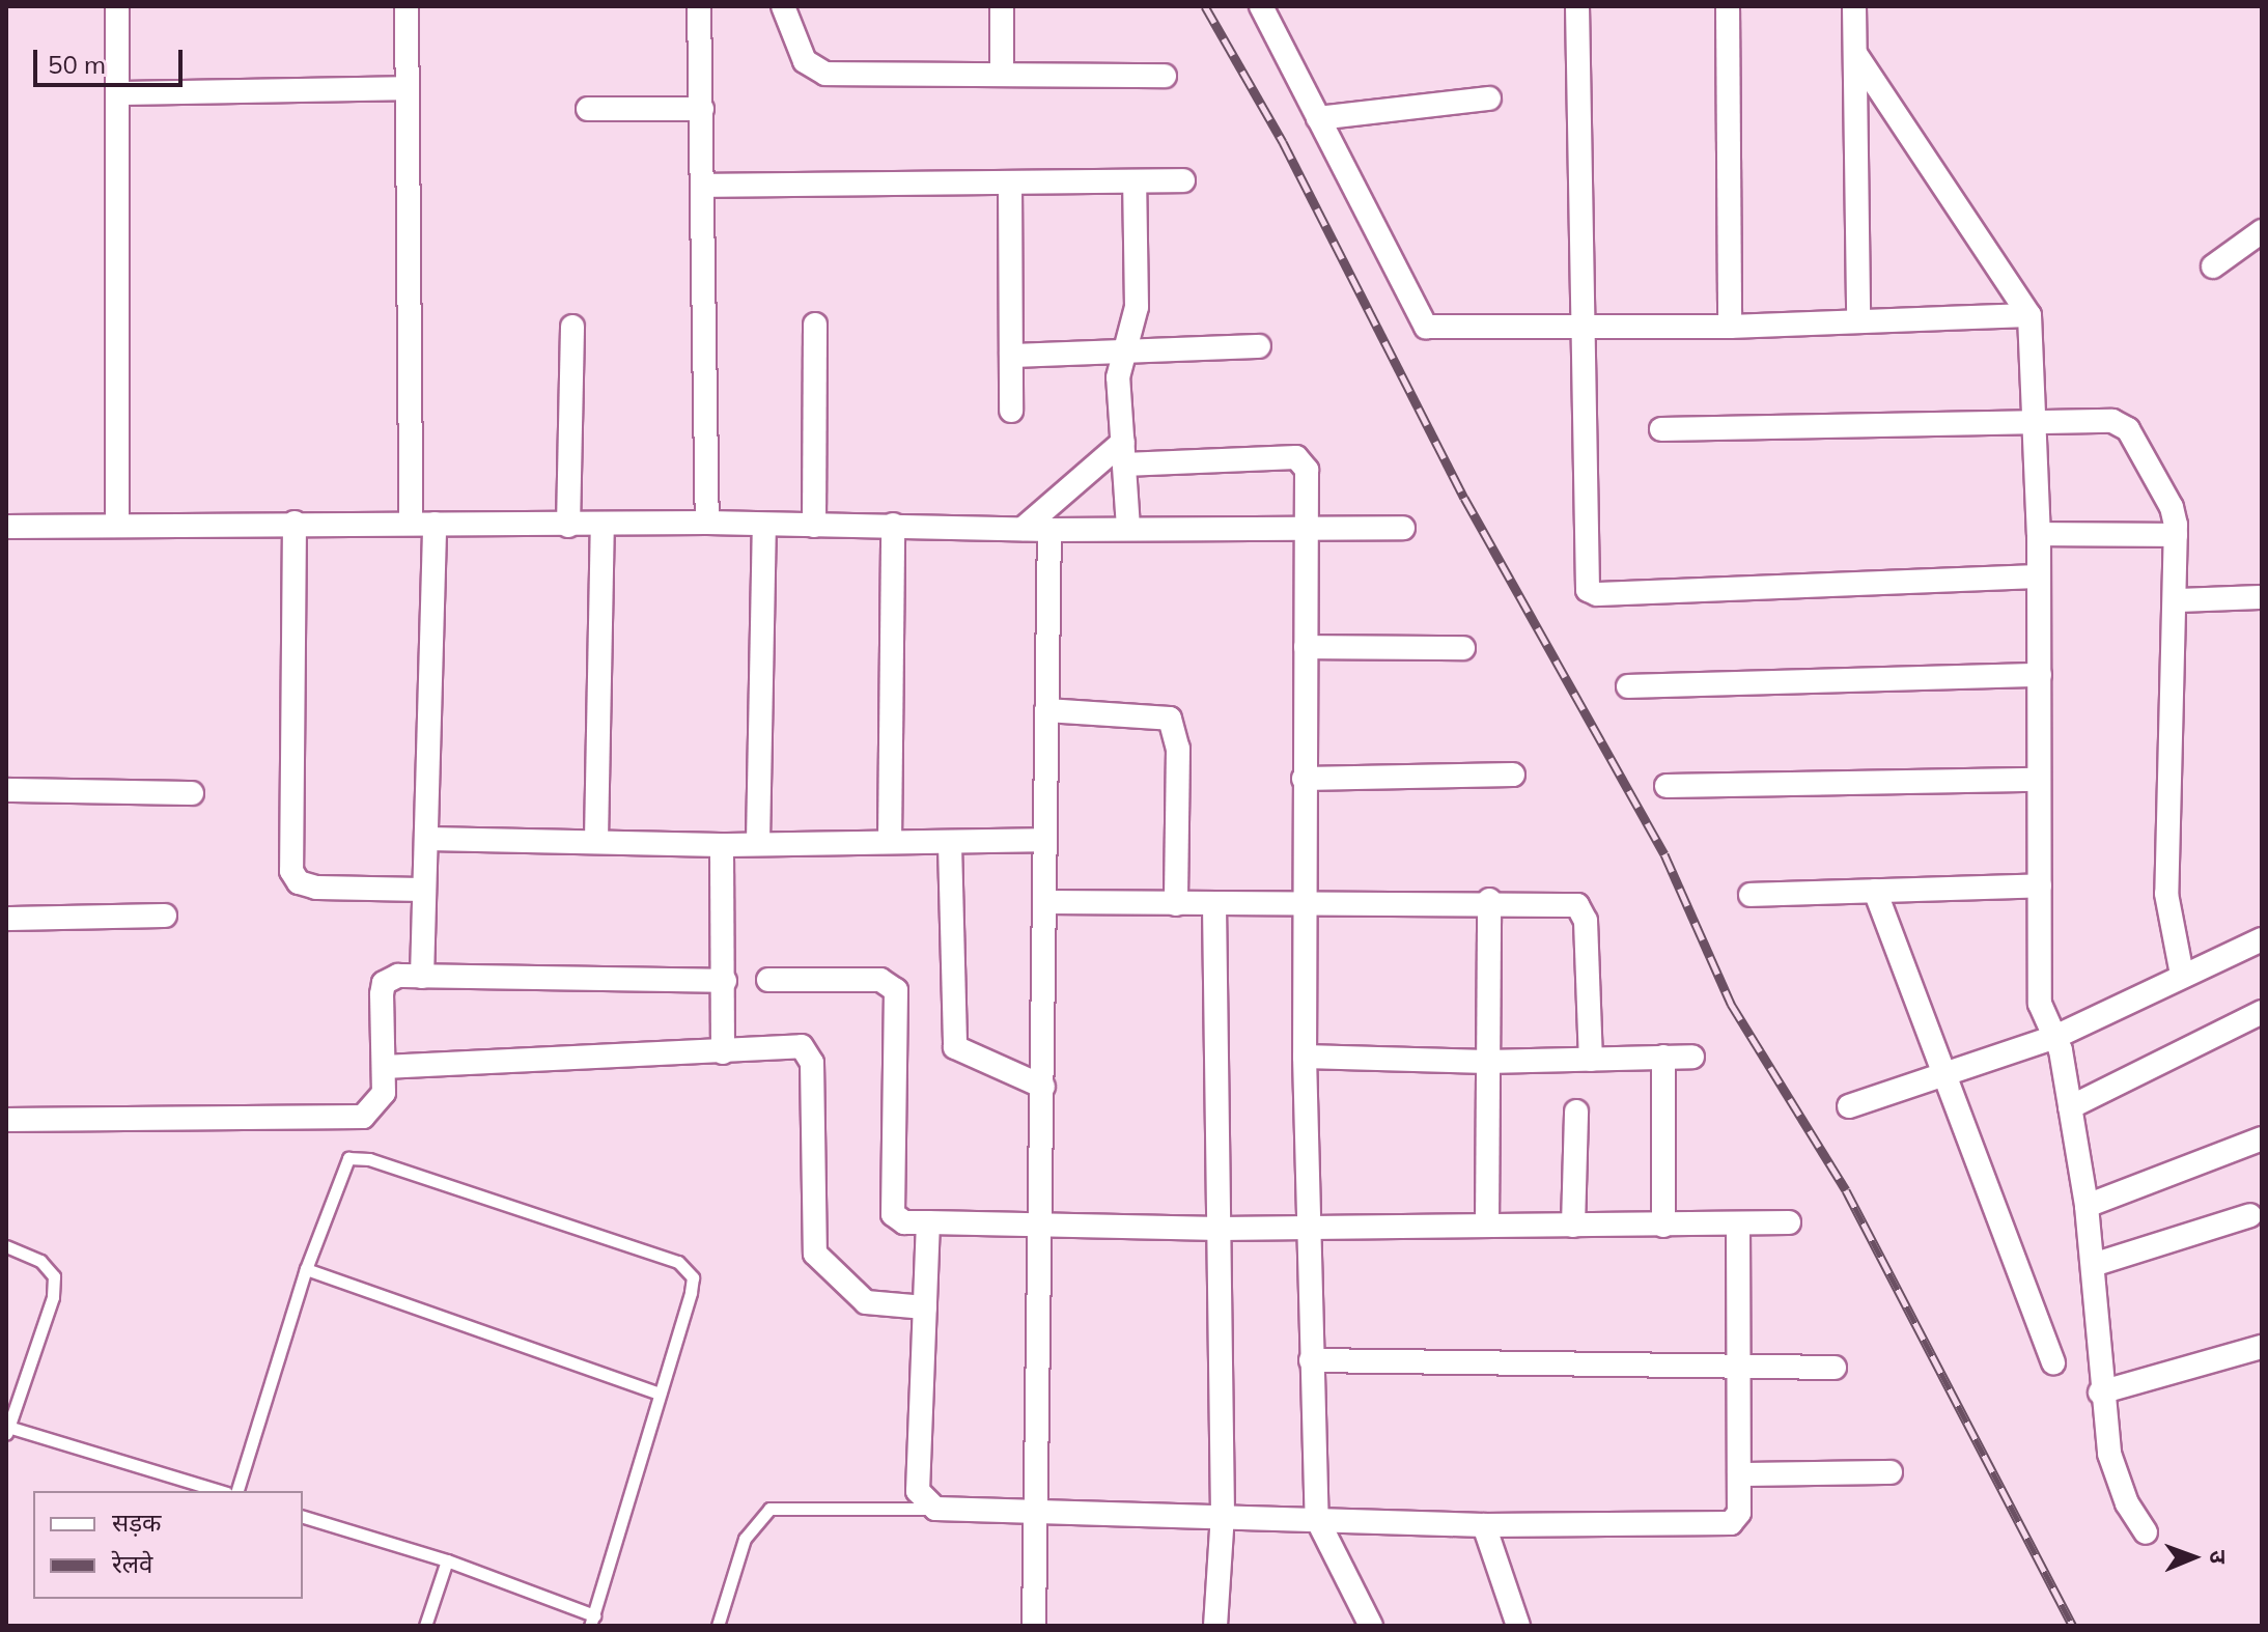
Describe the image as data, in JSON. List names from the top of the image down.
{
  "legend": ["सड़क", "रेलवे"],
  "scale_bar": "50 m",
  "north": "right"
}
